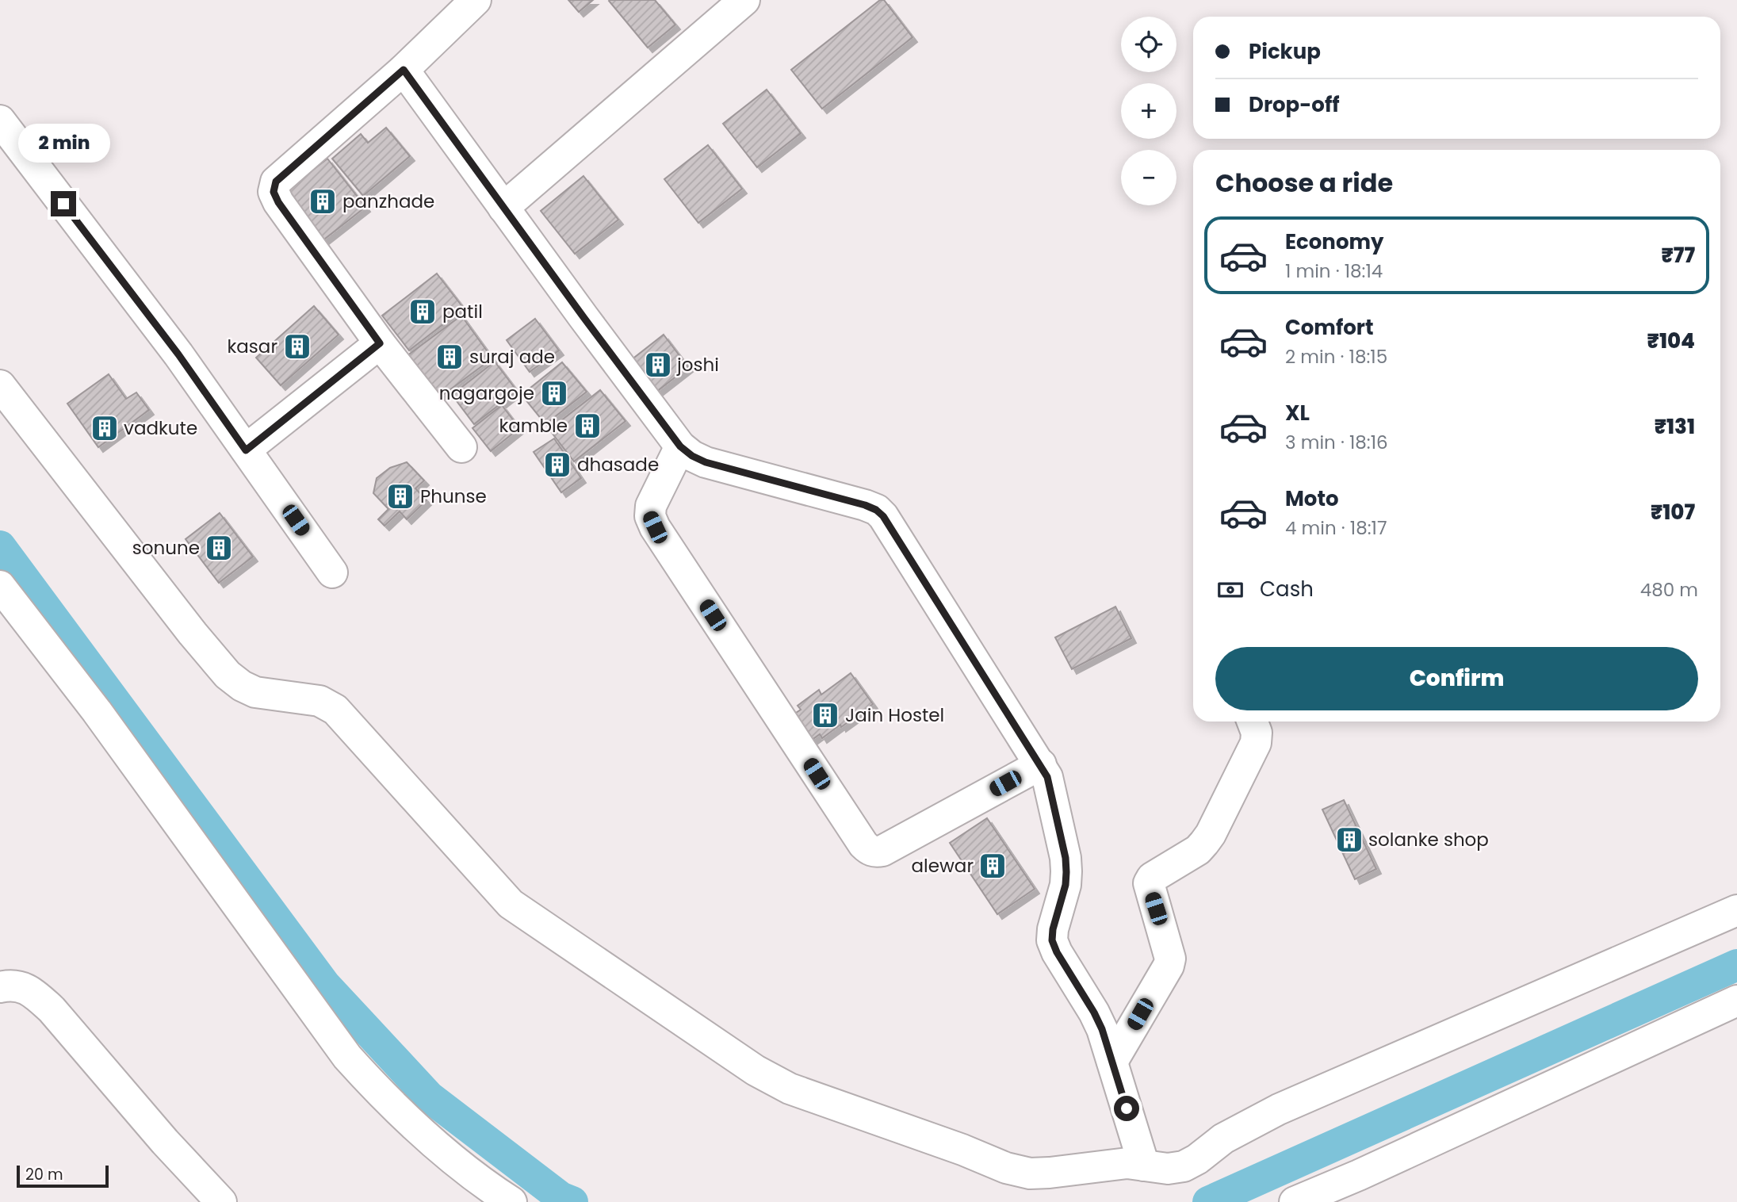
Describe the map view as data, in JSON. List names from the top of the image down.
{
  "places": {
    "building": [
      "panzhade",
      "patil",
      "kasar",
      "suraj ade",
      "joshi",
      "nagargoje",
      "kamble",
      "vadkute",
      "dhasade",
      "Phunse",
      "sonune",
      "Jain Hostel",
      "solanke shop",
      "alewar"
    ]
  },
  "scale_bar": "20 m",
  "page": {
    "map_buttons": ["+", "−"],
    "banner": ["Pickup", "Drop-off"],
    "bubble": "2 min",
    "heading": "Choose a ride",
    "list": [
      {
        "name": "Economy",
        "note": "1 min · 18:14",
        "value": "₹77"
      },
      {
        "name": "Comfort",
        "note": "2 min · 18:15",
        "value": "₹104"
      },
      {
        "name": "XL",
        "note": "3 min · 18:16",
        "value": "₹131"
      },
      {
        "name": "Moto",
        "note": "4 min · 18:17",
        "value": "₹107"
      }
    ],
    "pay": ["Cash", "480 m"],
    "buttons": "Confirm",
    "scale": "20 m"
  }
}
